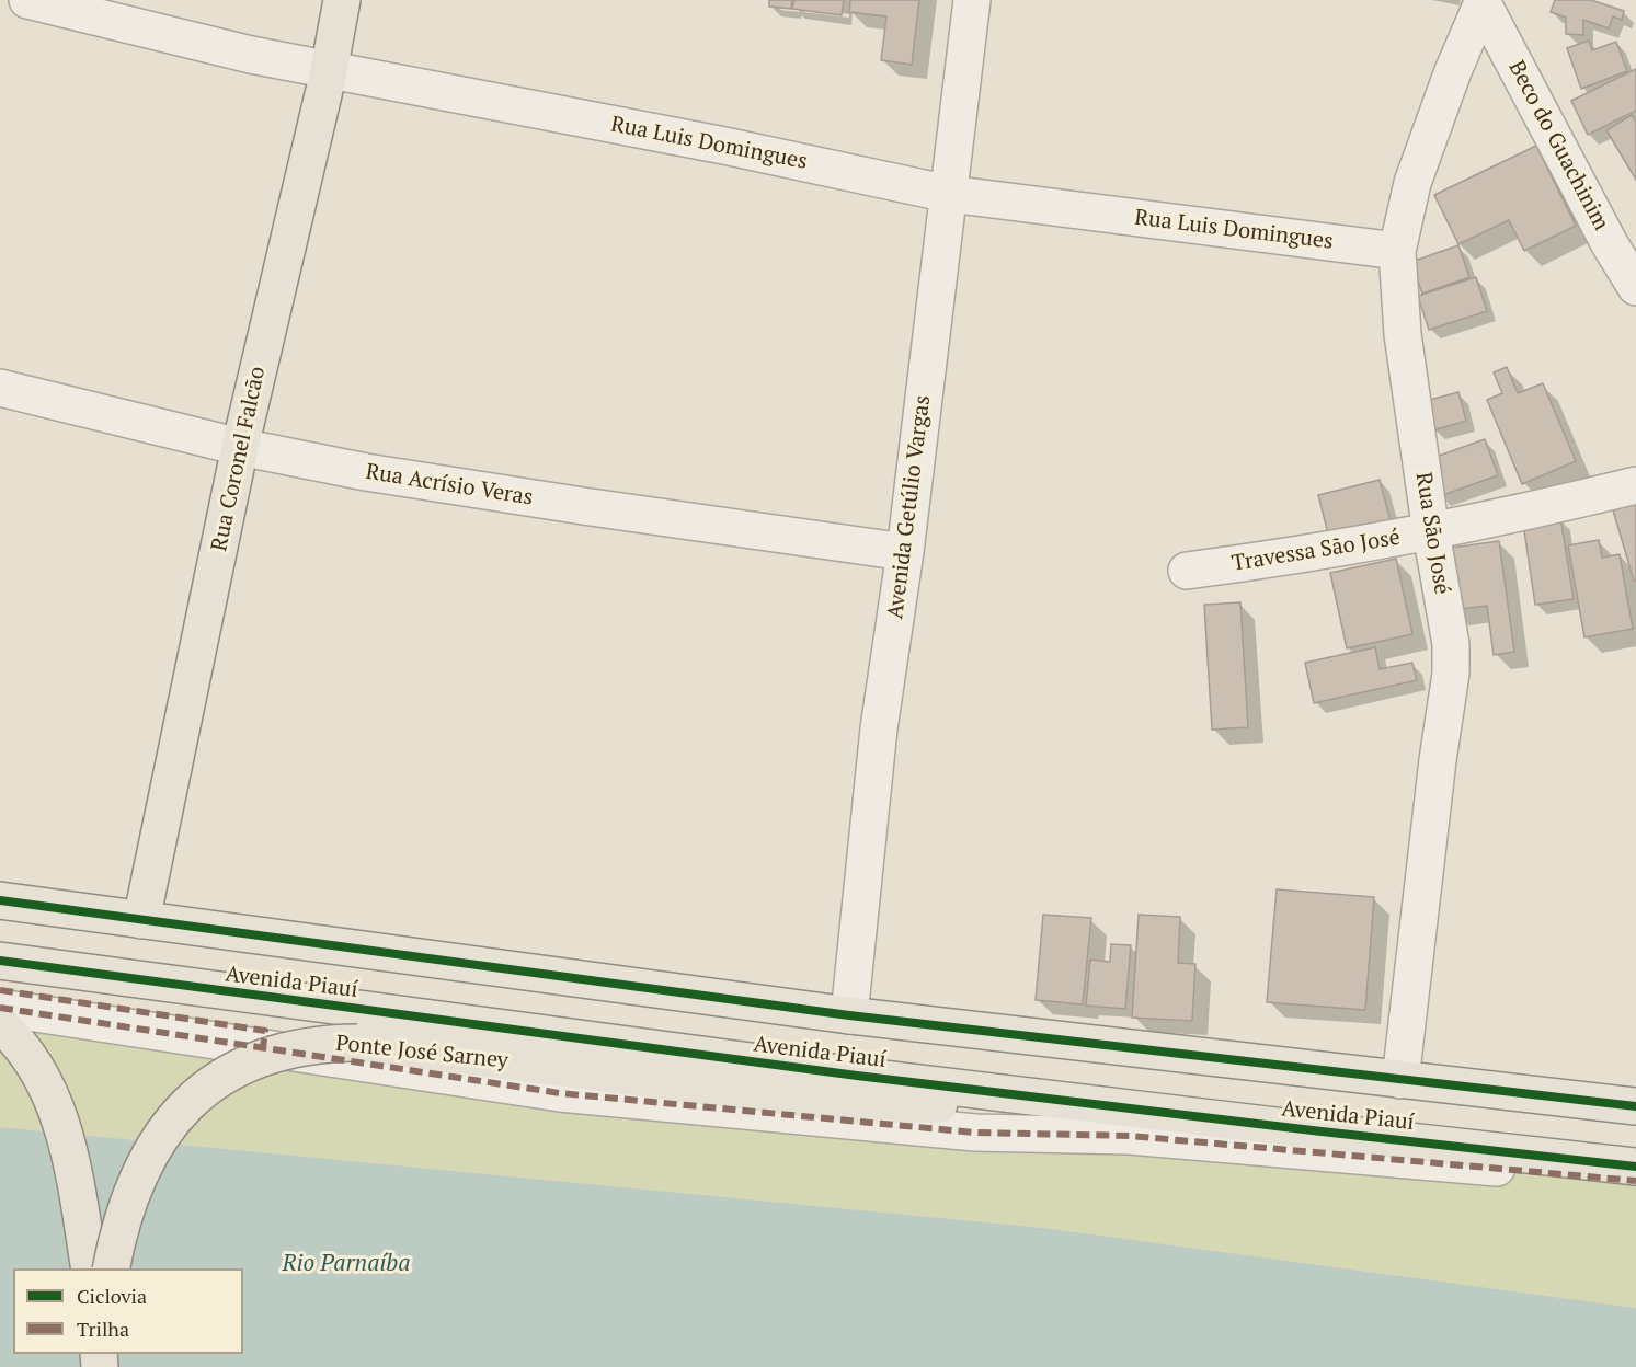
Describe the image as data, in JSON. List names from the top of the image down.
{
  "streets": {
    "main road": ["Rua Coronel Falcão", "Avenida Piauí", "Ponte José Sarney"],
    "street": [
      "Rua Luis Domingues",
      "Beco do Guachinim",
      "Rua Acrísio Veras",
      "Avenida Getúlio Vargas",
      "Rua São José",
      "Travessa São José"
    ]
  },
  "crossings": [
    ["Rua Luis Domingues", "Rua Coronel Falcão"],
    ["Rua Luis Domingues", "Avenida Getúlio Vargas"],
    ["Rua Luis Domingues", "Rua São José"],
    ["Beco do Guachinim", "Rua São José"],
    ["Rua Coronel Falcão", "Rua Acrísio Veras"],
    ["Rua Coronel Falcão", "Avenida Piauí"],
    ["Rua Acrísio Veras", "Avenida Getúlio Vargas"],
    ["Avenida Getúlio Vargas", "Avenida Piauí"],
    ["Rua São José", "Travessa São José"],
    ["Rua São José", "Avenida Piauí"],
    ["Avenida Piauí", "Ponte José Sarney"]
  ],
  "water": ["Rio Parnaíba"],
  "legend": ["Ciclovia", "Trilha"]
}
